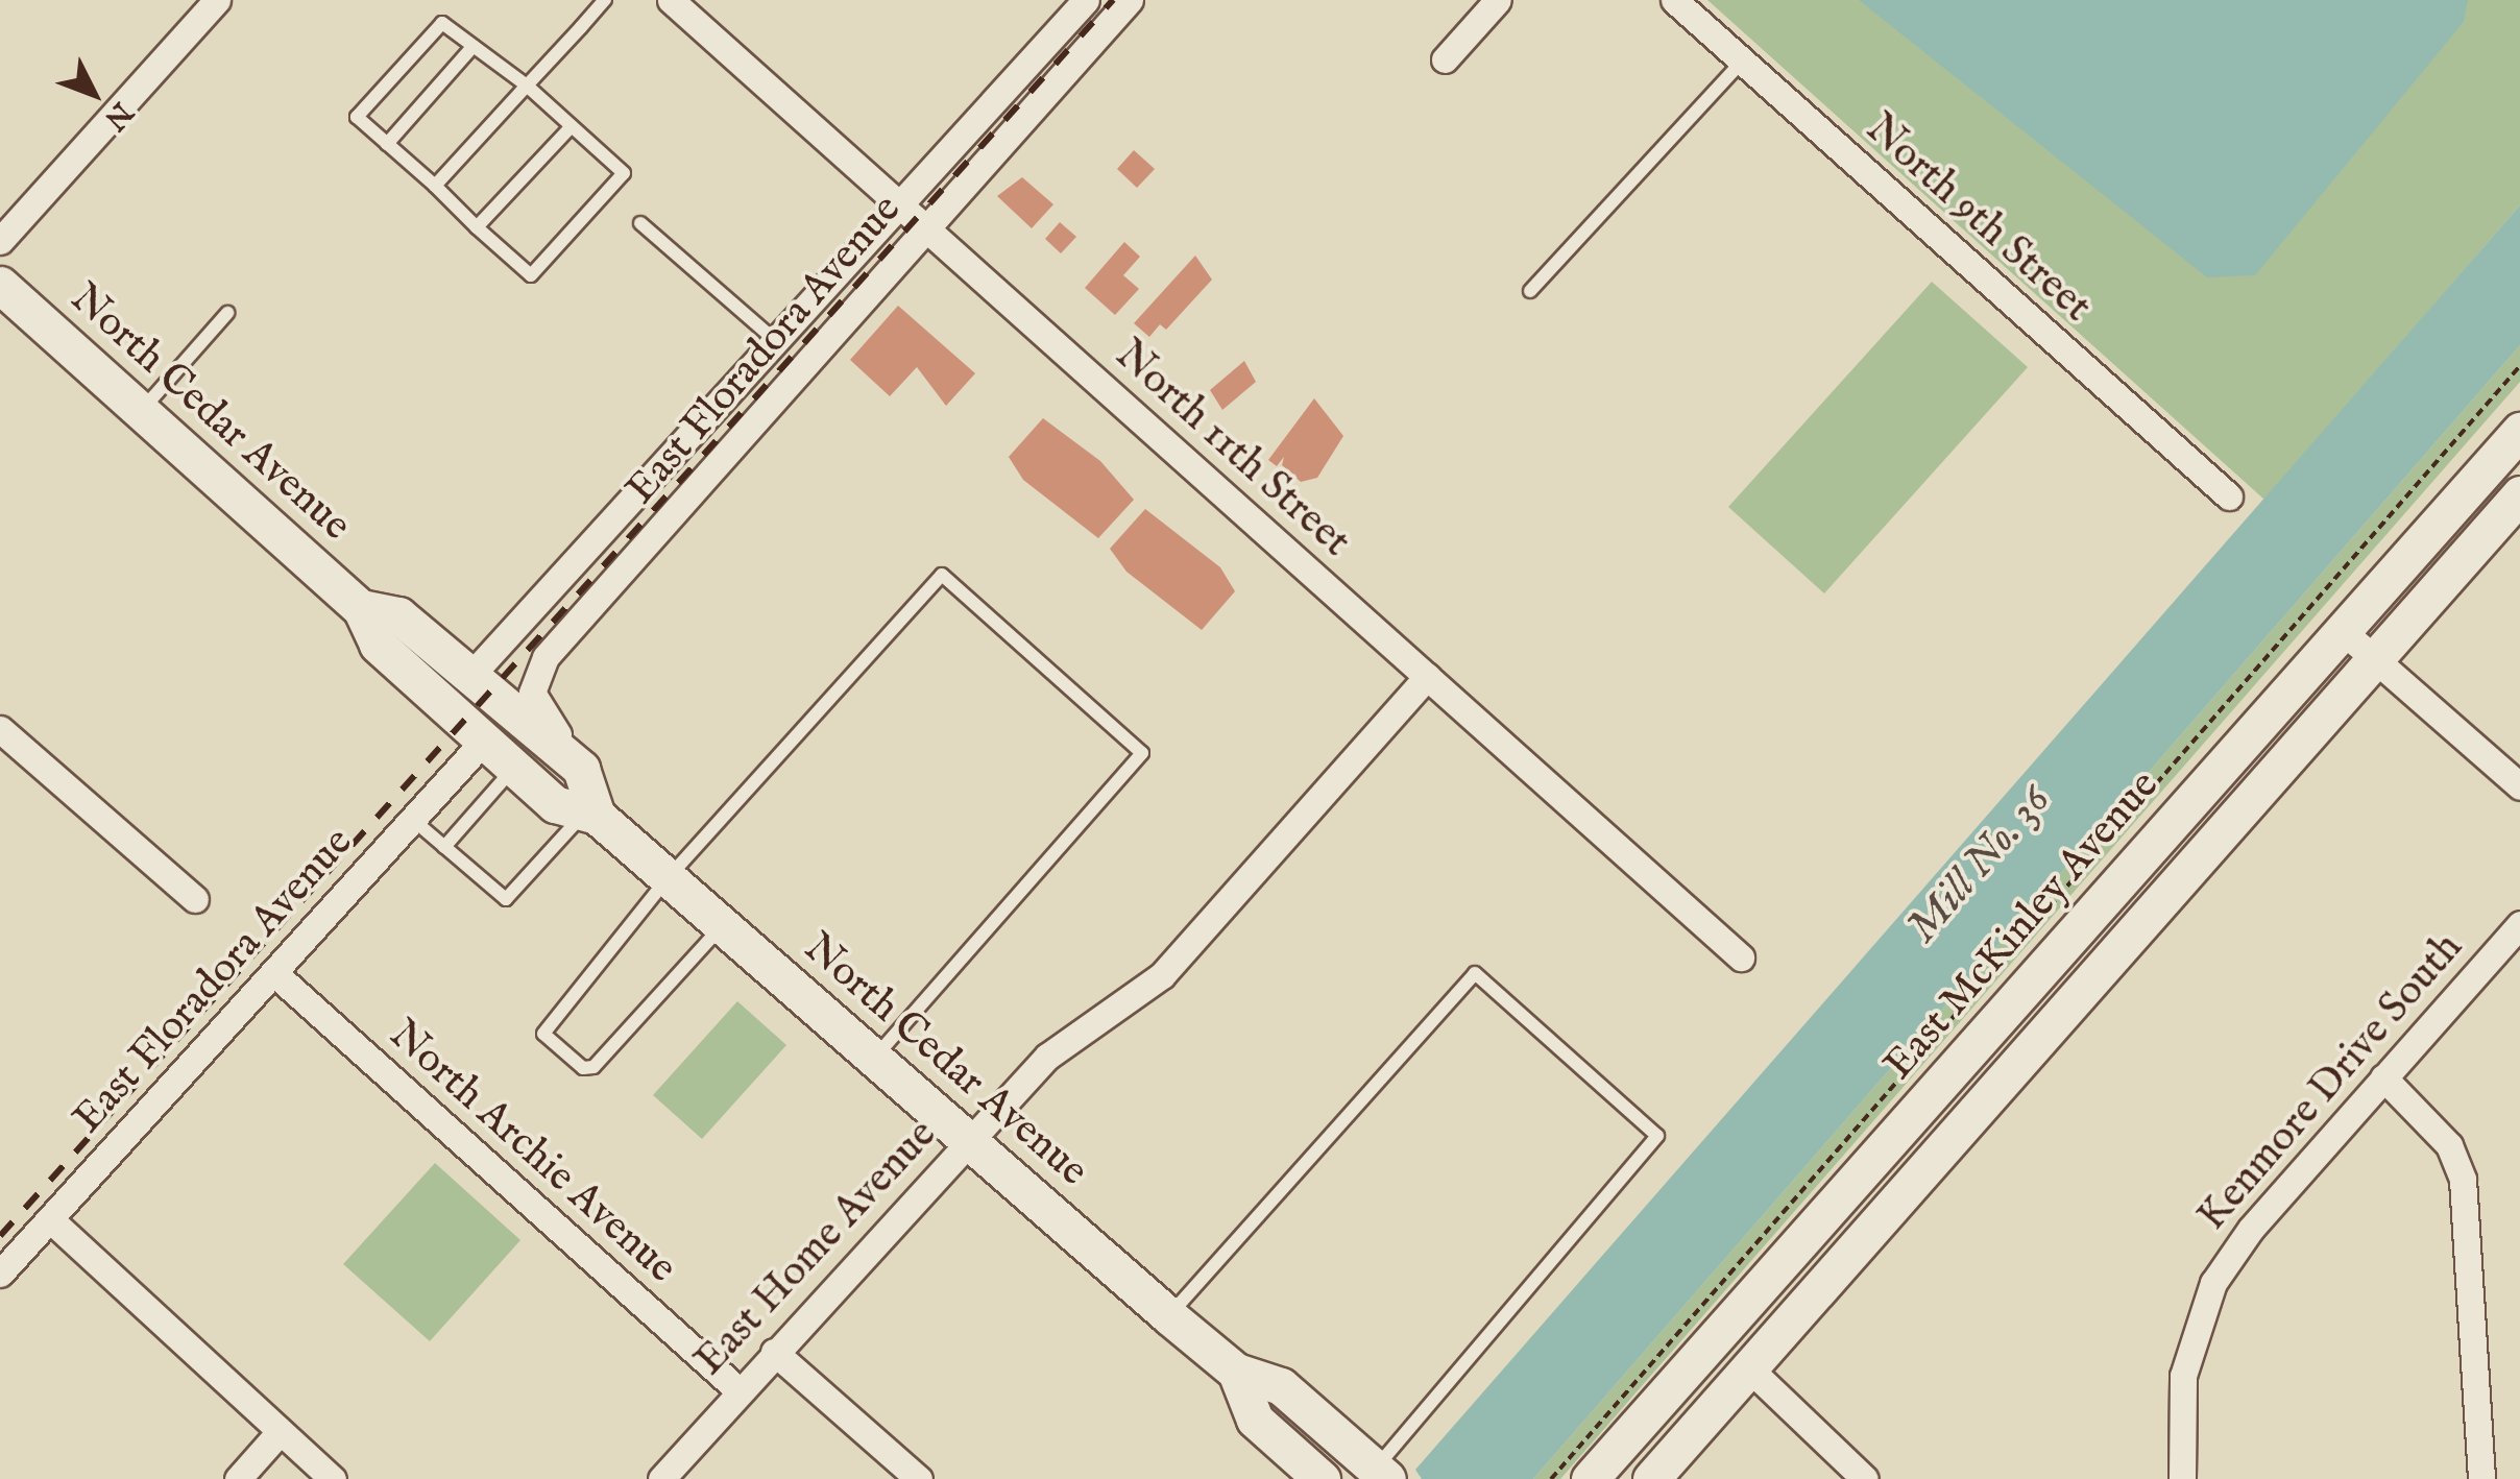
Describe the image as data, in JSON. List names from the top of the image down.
{
  "streets": {
    "main road": ["North Cedar Avenue", "East McKinley Avenue"],
    "street": [
      "North 9th Street",
      "East Floradora Avenue",
      "North 11th Street",
      "Kenmore Drive South",
      "North Archie Avenue",
      "East Home Avenue"
    ]
  },
  "crossings": [
    ["East Floradora Avenue", "North Cedar Avenue"],
    ["East Floradora Avenue", "North 11th Street"],
    ["East Floradora Avenue", "North Archie Avenue"],
    ["North Cedar Avenue", "East Home Avenue"],
    ["North 11th Street", "East Home Avenue"],
    ["North Archie Avenue", "East Home Avenue"]
  ],
  "water": ["Mill No. 36"],
  "north": "bottom right"
}
